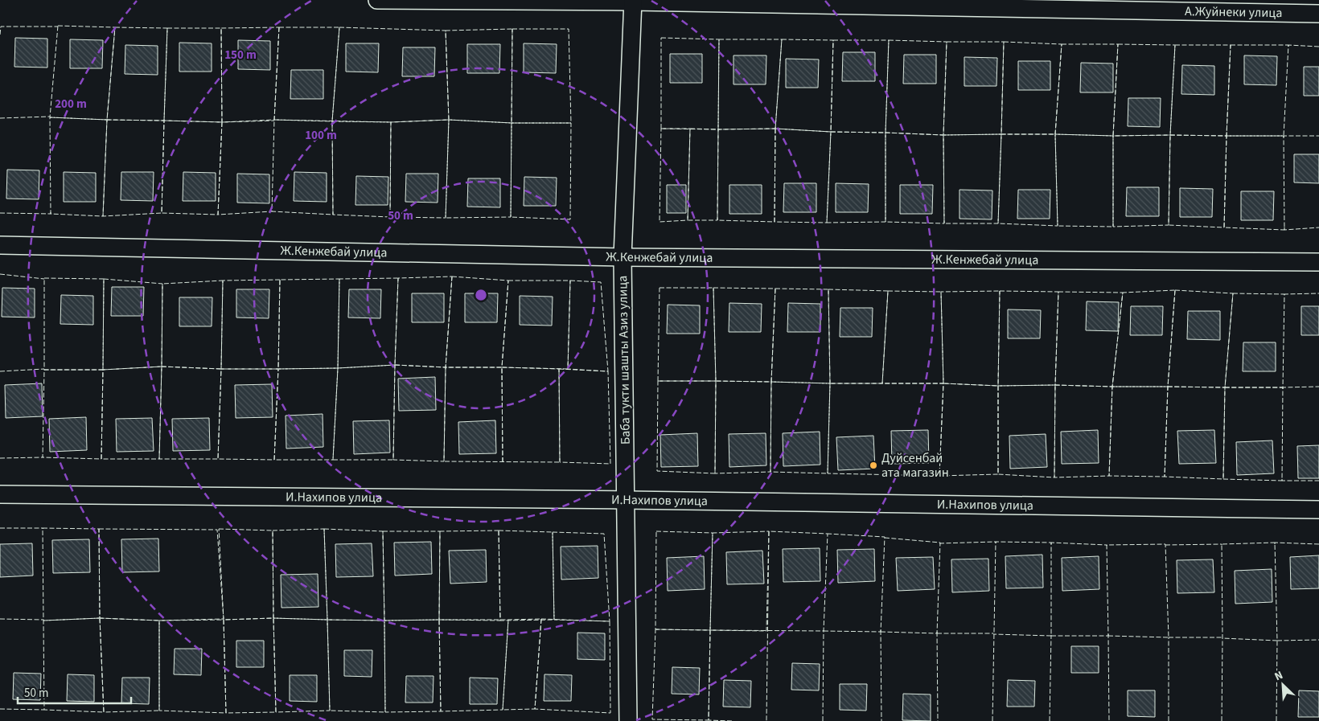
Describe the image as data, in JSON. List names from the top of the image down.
{
  "streets": {
    "street": [
      "А.Жуйнеки улица",
      "Ж.Кенжебай улица",
      "Баба тукти шашты Азиз улица",
      "И.Нахипов улица"
    ]
  },
  "crossings": [
    ["А.Жуйнеки улица", "Баба тукти шашты Азиз улица"],
    ["Ж.Кенжебай улица", "Баба тукти шашты Азиз улица"],
    ["Баба тукти шашты Азиз улица", "И.Нахипов улица"]
  ],
  "places": ["Дуйсенбай ата магазин"],
  "scale_bar": "50 m",
  "north": "top left",
  "rings": [
    "150 m",
    "200 m",
    "100 m",
    "50 m"
  ]
}
